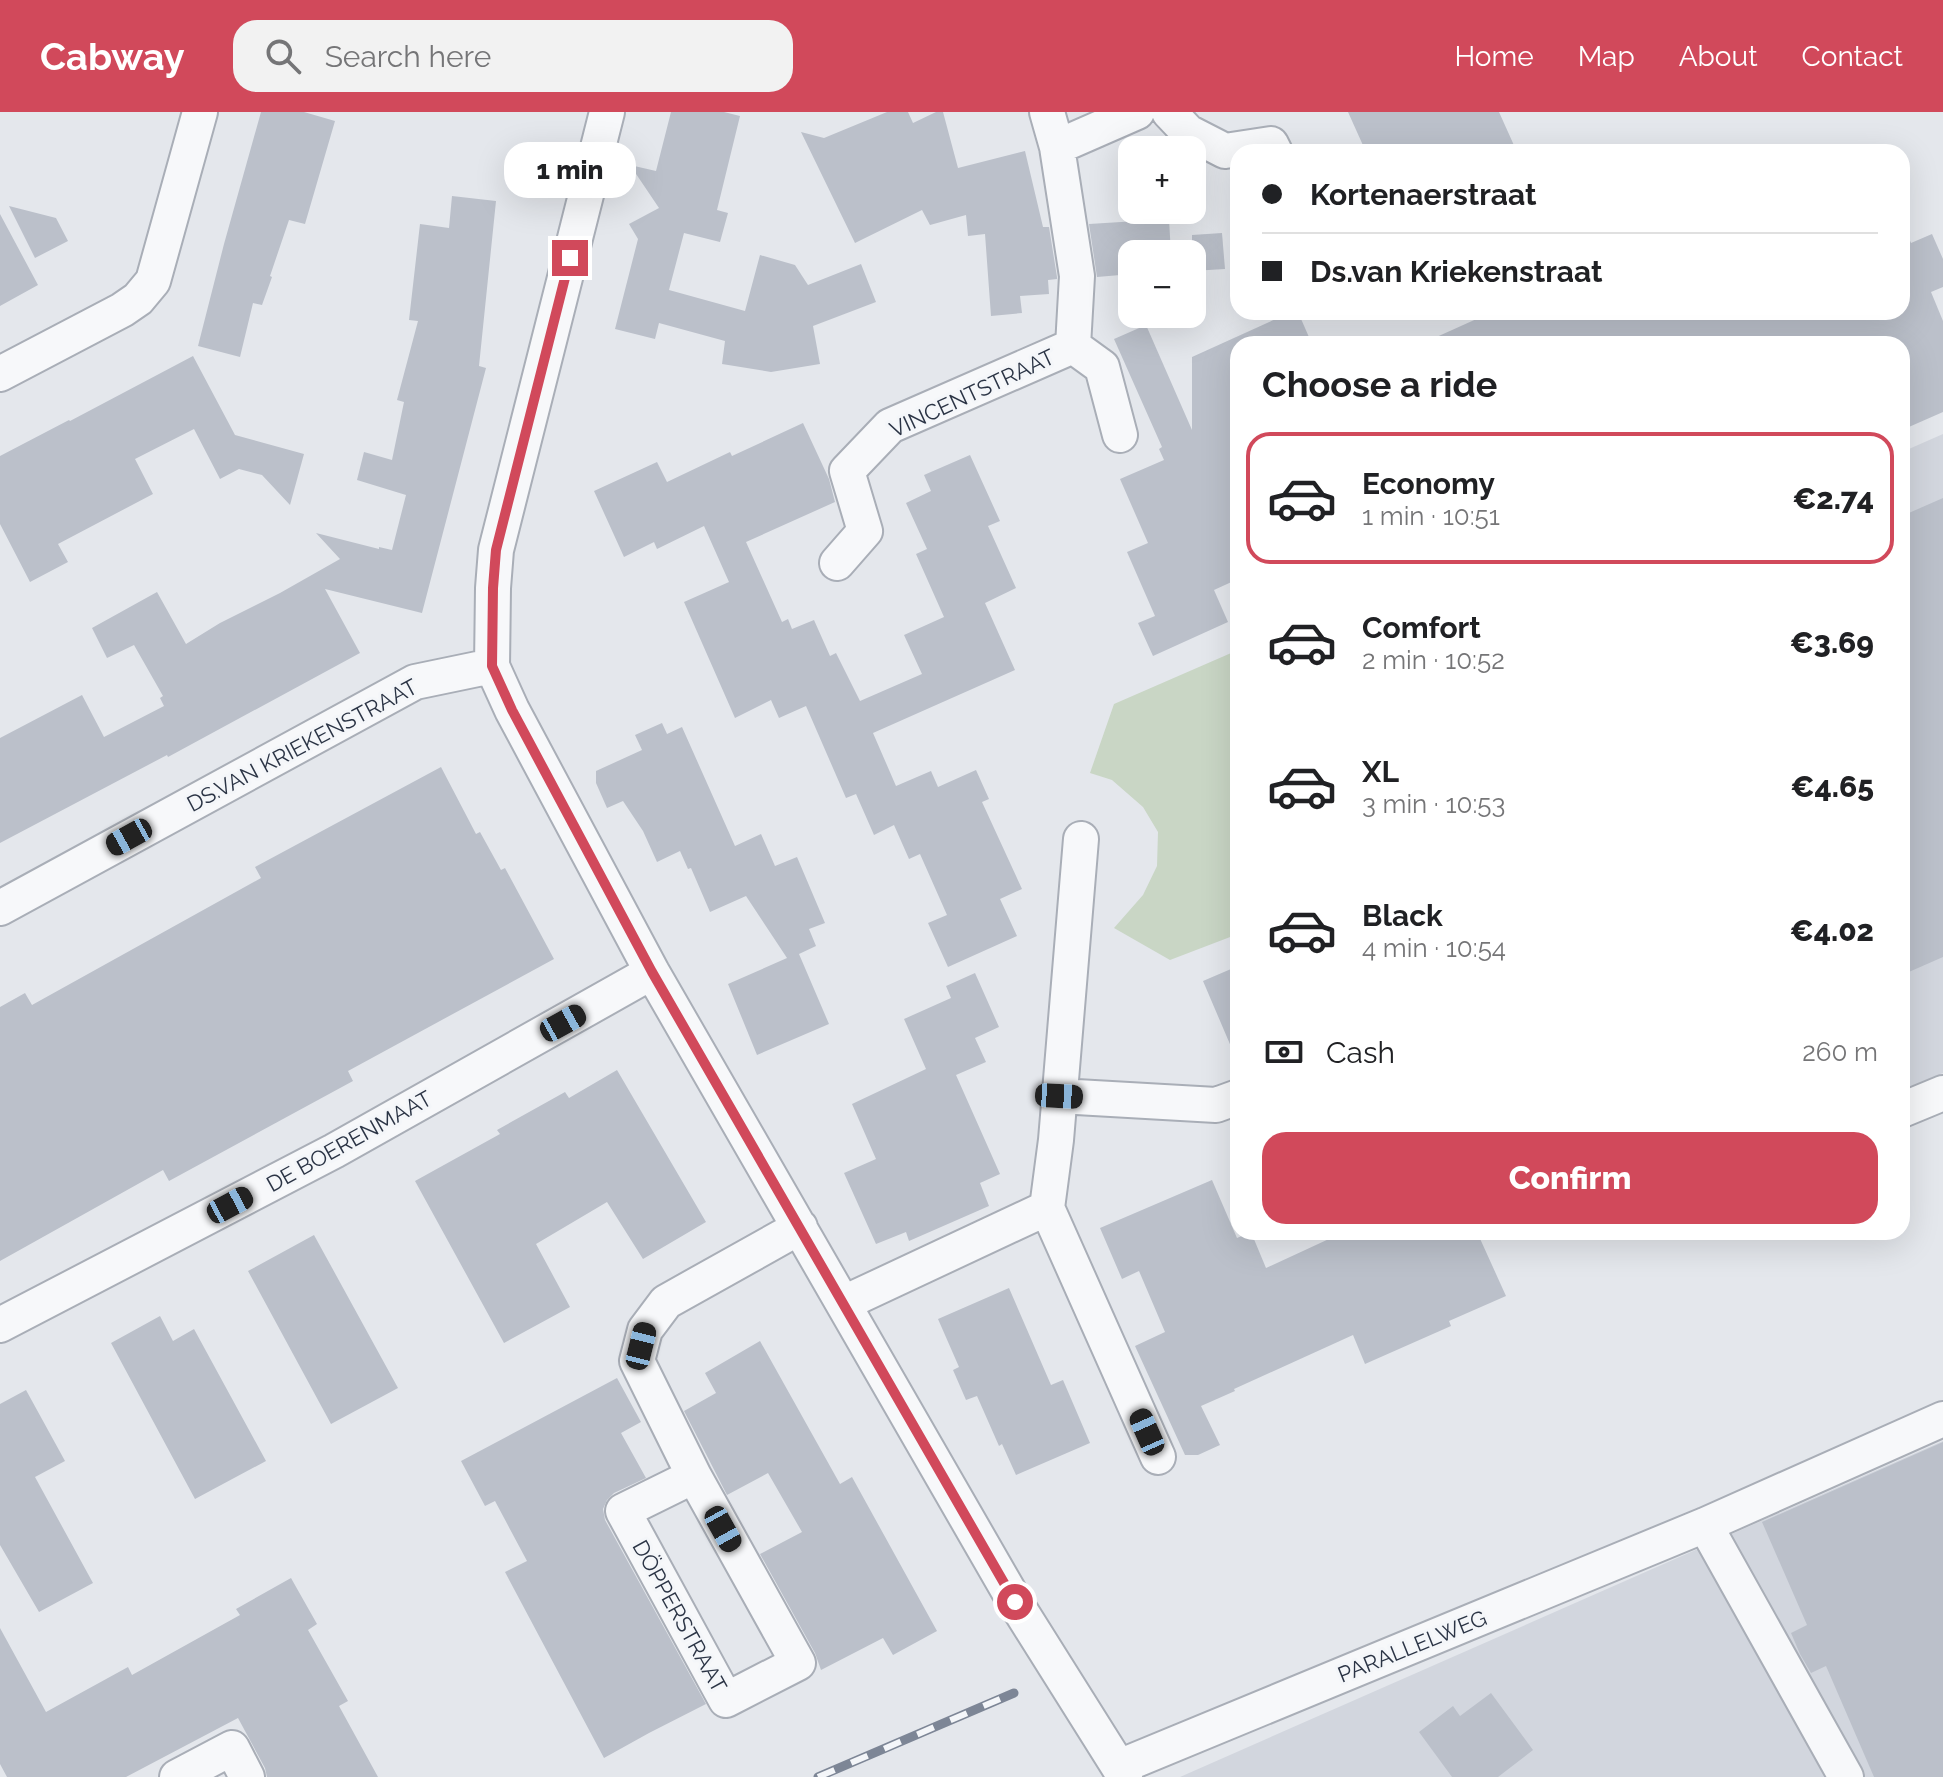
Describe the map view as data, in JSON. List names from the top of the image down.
{
  "streets": {
    "street": [
      "VINCENTSTRAAT",
      "DS.VAN KRIEKENSTRAAT",
      "DE BOERENMAAT",
      "DÖPPERSTRAAT",
      "PARALLELWEG"
    ]
  },
  "page": {
    "header": "Cabway",
    "search": "Search here",
    "nav": [
      "Home",
      "Map",
      "About",
      "Contact"
    ],
    "map_buttons": ["+", "−"],
    "bubble": "1 min",
    "banner": ["Kortenaerstraat", "Ds.van Kriekenstraat"],
    "heading": "Choose a ride",
    "list": [
      {
        "name": "Economy",
        "note": "1 min · 10:51",
        "value": "€2.74"
      },
      {
        "name": "Comfort",
        "note": "2 min · 10:52",
        "value": "€3.69"
      },
      {
        "name": "XL",
        "note": "3 min · 10:53",
        "value": "€4.65"
      },
      {
        "name": "Black",
        "note": "4 min · 10:54",
        "value": "€4.02"
      }
    ],
    "pay": ["Cash", "260 m"],
    "buttons": "Confirm"
  }
}
